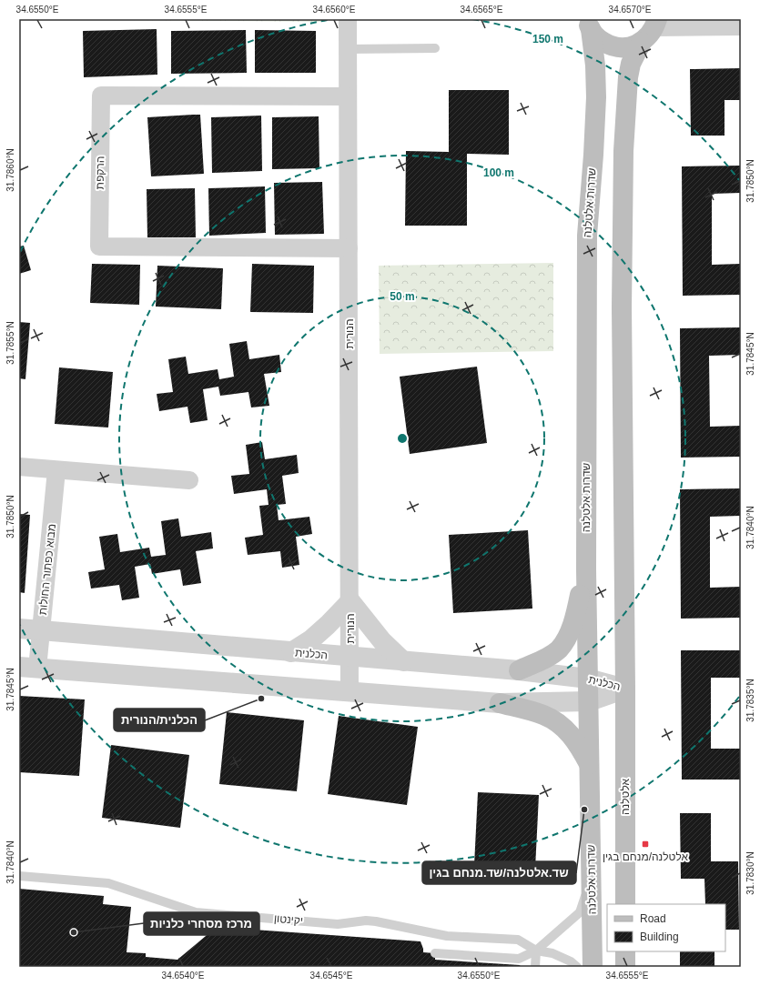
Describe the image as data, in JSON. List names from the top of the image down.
{
  "streets": {
    "main road": ["שדרות אלטלנה", "אלטלנה"],
    "street": [
      "הרקפת",
      "הנורית",
      "מבוא כפתור החולות",
      "הכלנית"
    ],
    "lane": ["יקינטון"]
  },
  "crossings": [
    ["הרקפת", "הנורית"],
    ["שדרות אלטלנה", "הכלנית"],
    ["הנורית", "הכלנית"],
    ["מבוא כפתור החולות", "הכלנית"],
    ["הכלנית", "אלטלנה"]
  ],
  "places": {
    "other": ["הכלנית/הנורית", "שד.אלטלנה/שד.מנחם בגין", "מרכז מסחרי כלניות"],
    "transit": ["אלטלנה/מנחם בגין"]
  },
  "legend": ["Road", "Building"],
  "coordinates": [
    "34.6550°E",
    "34.6555°E",
    "34.6560°E",
    "34.6565°E",
    "34.6570°E",
    "31.7860°N",
    "31.7850°N",
    "31.7855°N",
    "31.7845°N",
    "31.7840°N",
    "31.7835°N",
    "31.7830°N",
    "34.6540°E",
    "34.6545°E"
  ],
  "rings": ["150 m", "100 m", "50 m"]
}
